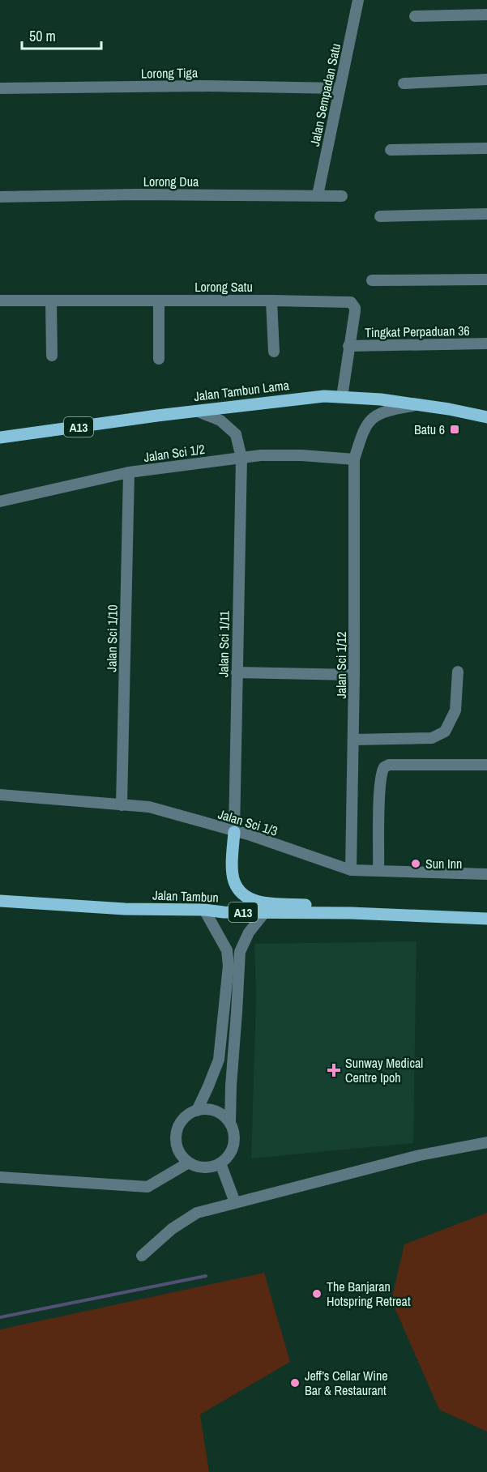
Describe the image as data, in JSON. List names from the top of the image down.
{
  "streets": {
    "main road": ["Jalan Tambun Lama", "A13", "Jalan Tambun"],
    "street": [
      "Lorong Tiga",
      "Jalan Sempadan Satu",
      "Lorong Dua",
      "Lorong Satu",
      "Tingkat Perpaduan 36",
      "Jalan Sci 1/2",
      "Jalan Sci 1/10",
      "Jalan Sci 1/11",
      "Jalan Sci 1/12",
      "Jalan Sci 1/3"
    ]
  },
  "crossings": [
    ["Lorong Tiga", "Jalan Sempadan Satu"],
    ["Jalan Sempadan Satu", "Lorong Dua"],
    ["Lorong Satu", "Tingkat Perpaduan 36"],
    ["Lorong Satu", "Jalan Tambun Lama"],
    ["Jalan Tambun Lama", "Jalan Sci 1/11"],
    ["Jalan Tambun Lama", "Jalan Sci 1/12"],
    ["Jalan Sci 1/2", "Jalan Sci 1/10"],
    ["Jalan Sci 1/2", "Jalan Sci 1/11"],
    ["Jalan Sci 1/2", "Jalan Sci 1/12"],
    ["Jalan Sci 1/10", "Jalan Sci 1/3"],
    ["Jalan Sci 1/11", "Jalan Sci 1/3"],
    ["Jalan Sci 1/12", "Jalan Sci 1/3"]
  ],
  "places": {
    "transit": ["Batu 6"],
    "other": ["Sun Inn", "The Banjaran Hotspring Retreat", "Jeff’s Cellar Wine Bar & Restaurant"],
    "health": ["Sunway Medical Centre Ipoh"]
  },
  "scale_bar": "50 m"
}
